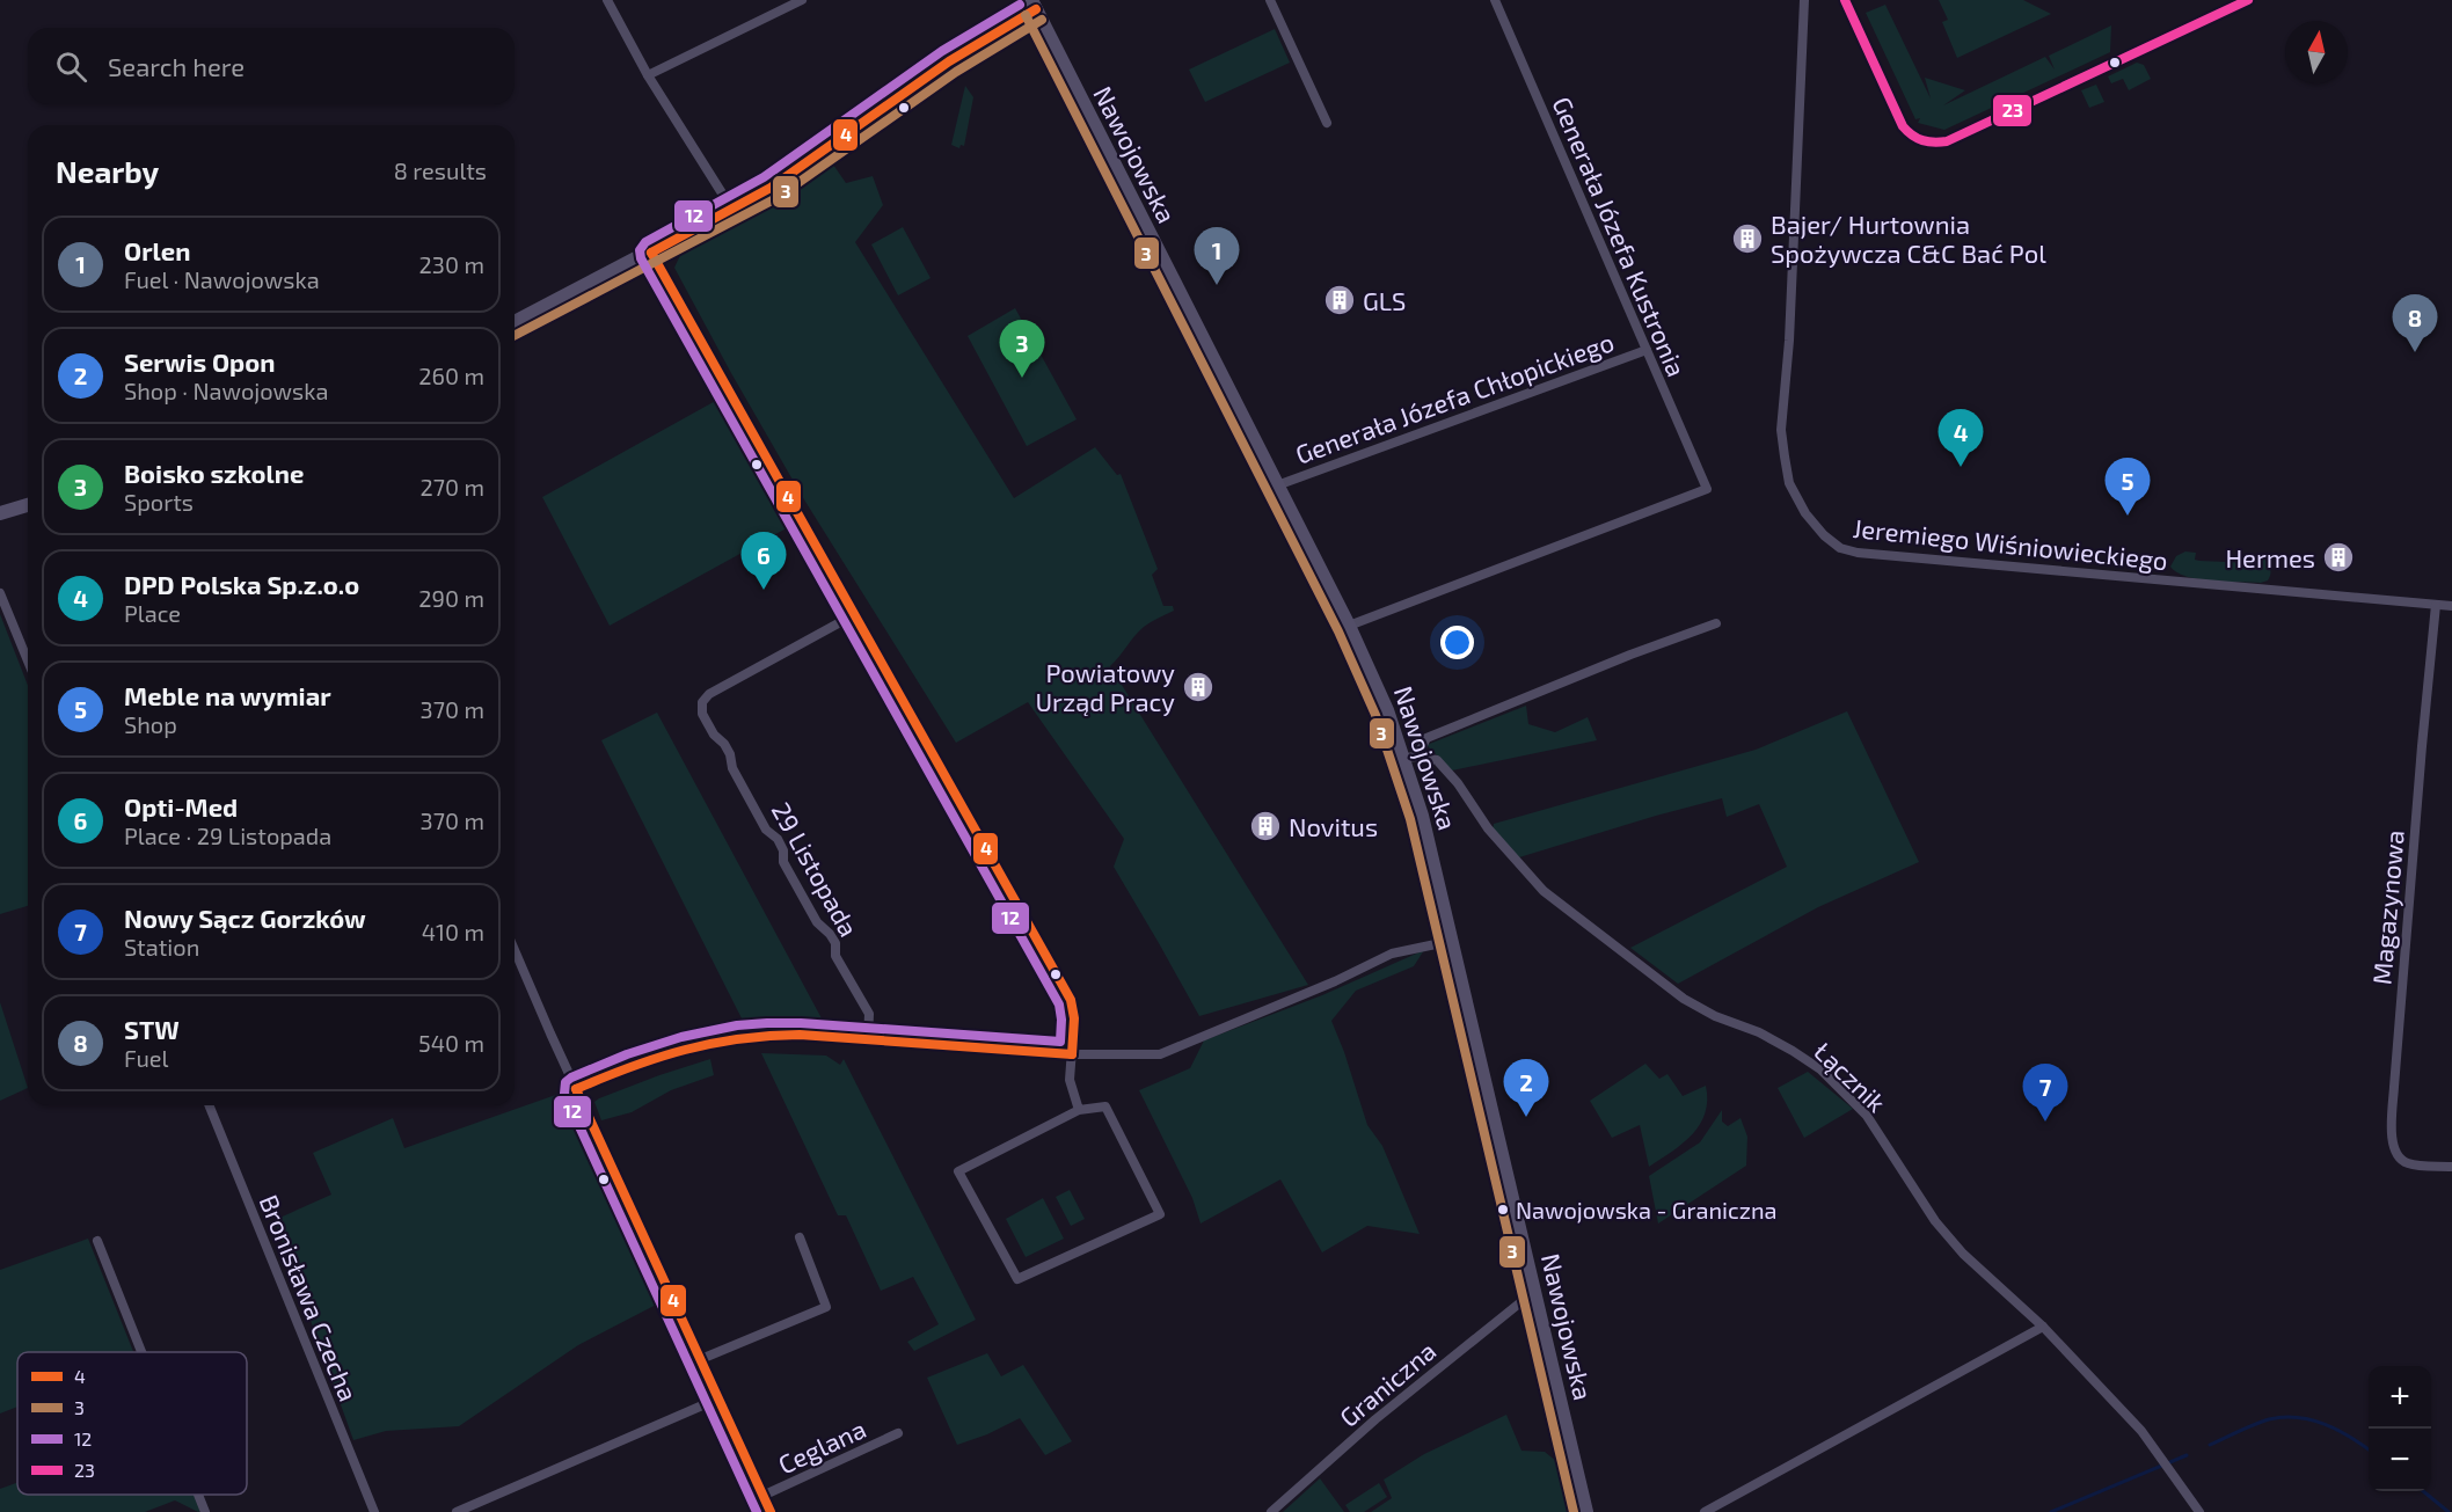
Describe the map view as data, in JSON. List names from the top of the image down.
{
  "streets": {
    "street": [
      "Nawojowska",
      "Generała Józefa Kustronia",
      "Generała Józefa Chłopickiego",
      "Jeremiego Wiśniowieckiego",
      "29 Listopada",
      "Magazynowa",
      "Łącznik",
      "Bronisława Czecha",
      "Graniczna",
      "Ceglana"
    ]
  },
  "crossings": [
    ["Nawojowska", "Generała Józefa Kustronia"],
    ["Nawojowska", "Generała Józefa Chłopickiego"],
    ["Nawojowska", "Łącznik"],
    ["Nawojowska", "Graniczna"],
    ["Generała Józefa Kustronia", "Generała Józefa Chłopickiego"],
    ["Jeremiego Wiśniowieckiego", "Magazynowa"]
  ],
  "places": {
    "building": [
      "Bajer/ Hurtownia Spożywcza C&C Bać Pol",
      "GLS",
      "Hermes",
      "Powiatowy Urząd Pracy",
      "Novitus"
    ],
    "other": ["Nawojowska - Graniczna"]
  },
  "lines": [
    "transit line 23",
    "transit line 12",
    "transit line 4",
    "transit line 3"
  ],
  "legend": [
    "4",
    "3",
    "12",
    "23"
  ],
  "north": "top",
  "page": {
    "search": "Search here",
    "heading": ["Nearby", "8 results"],
    "list": [
      {
        "mark": "1",
        "name": "Orlen",
        "note": "Fuel · Nawojowska",
        "value": "230 m"
      },
      {
        "mark": "2",
        "name": "Serwis Opon",
        "note": "Shop · Nawojowska",
        "value": "260 m"
      },
      {
        "mark": "3",
        "name": "Boisko szkolne",
        "note": "Sports",
        "value": "270 m"
      },
      {
        "mark": "4",
        "name": "DPD Polska Sp.z.o.o",
        "note": "Place",
        "value": "290 m"
      },
      {
        "mark": "5",
        "name": "Meble na wymiar",
        "note": "Shop",
        "value": "370 m"
      },
      {
        "mark": "6",
        "name": "Opti-Med",
        "note": "Place · 29 Listopada",
        "value": "370 m"
      },
      {
        "mark": "7",
        "name": "Nowy Sącz Gorzków",
        "note": "Station",
        "value": "410 m"
      },
      {
        "mark": "8",
        "name": "STW",
        "note": "Fuel",
        "value": "540 m"
      }
    ],
    "pins": [
      "1",
      "8",
      "3",
      "4",
      "5",
      "6",
      "2",
      "7"
    ],
    "map_buttons": ["+", "−"]
  }
}
